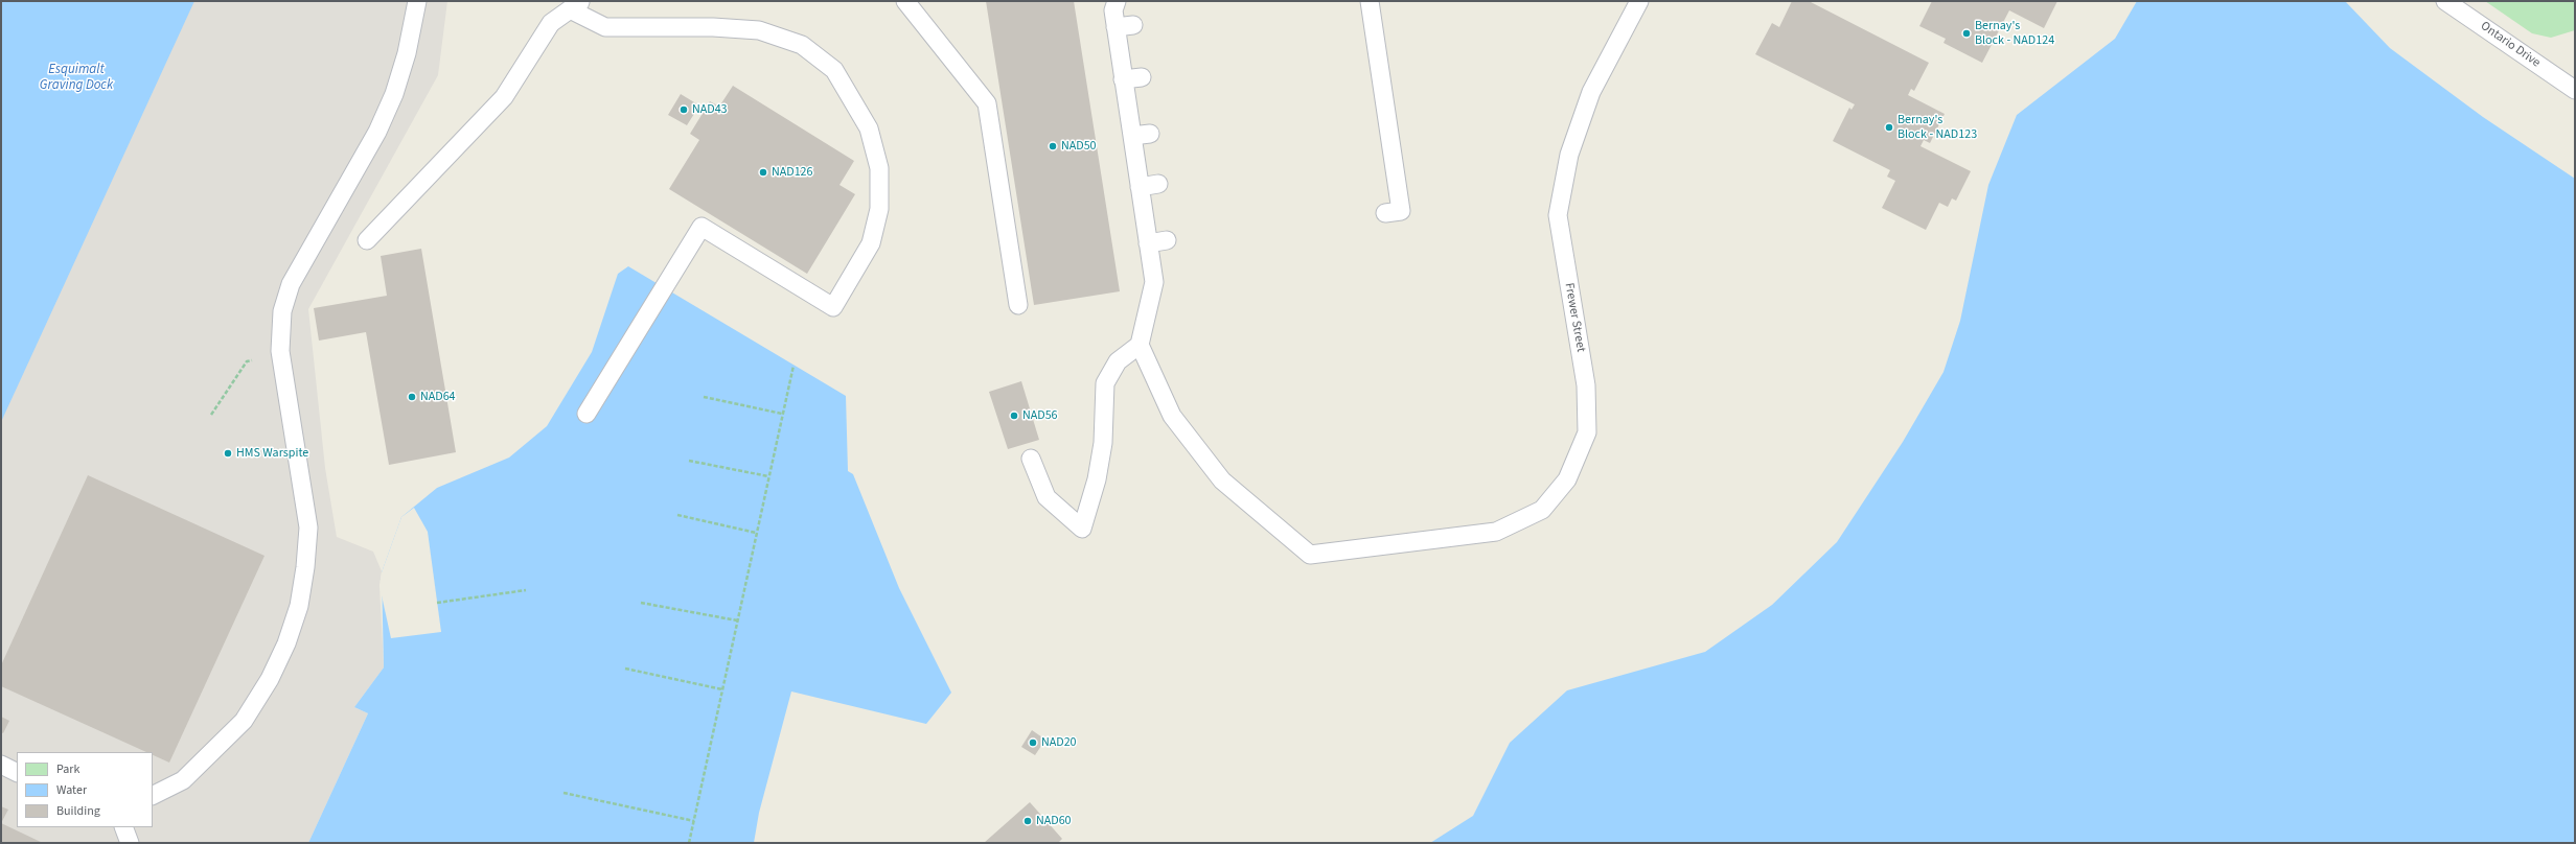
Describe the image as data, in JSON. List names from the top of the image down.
{
  "streets": {
    "lane": ["Ontario Drive", "Frewer Street"]
  },
  "water": ["Esquimalt Graving Dock"],
  "places": [
    "Bernay's Block - NAD124",
    "NAD43",
    "Bernay's Block - NAD123",
    "NAD50",
    "NAD126",
    "NAD64",
    "NAD56",
    "HMS Warspite",
    "NAD20",
    "NAD60"
  ],
  "legend": ["Park", "Water", "Building"]
}
